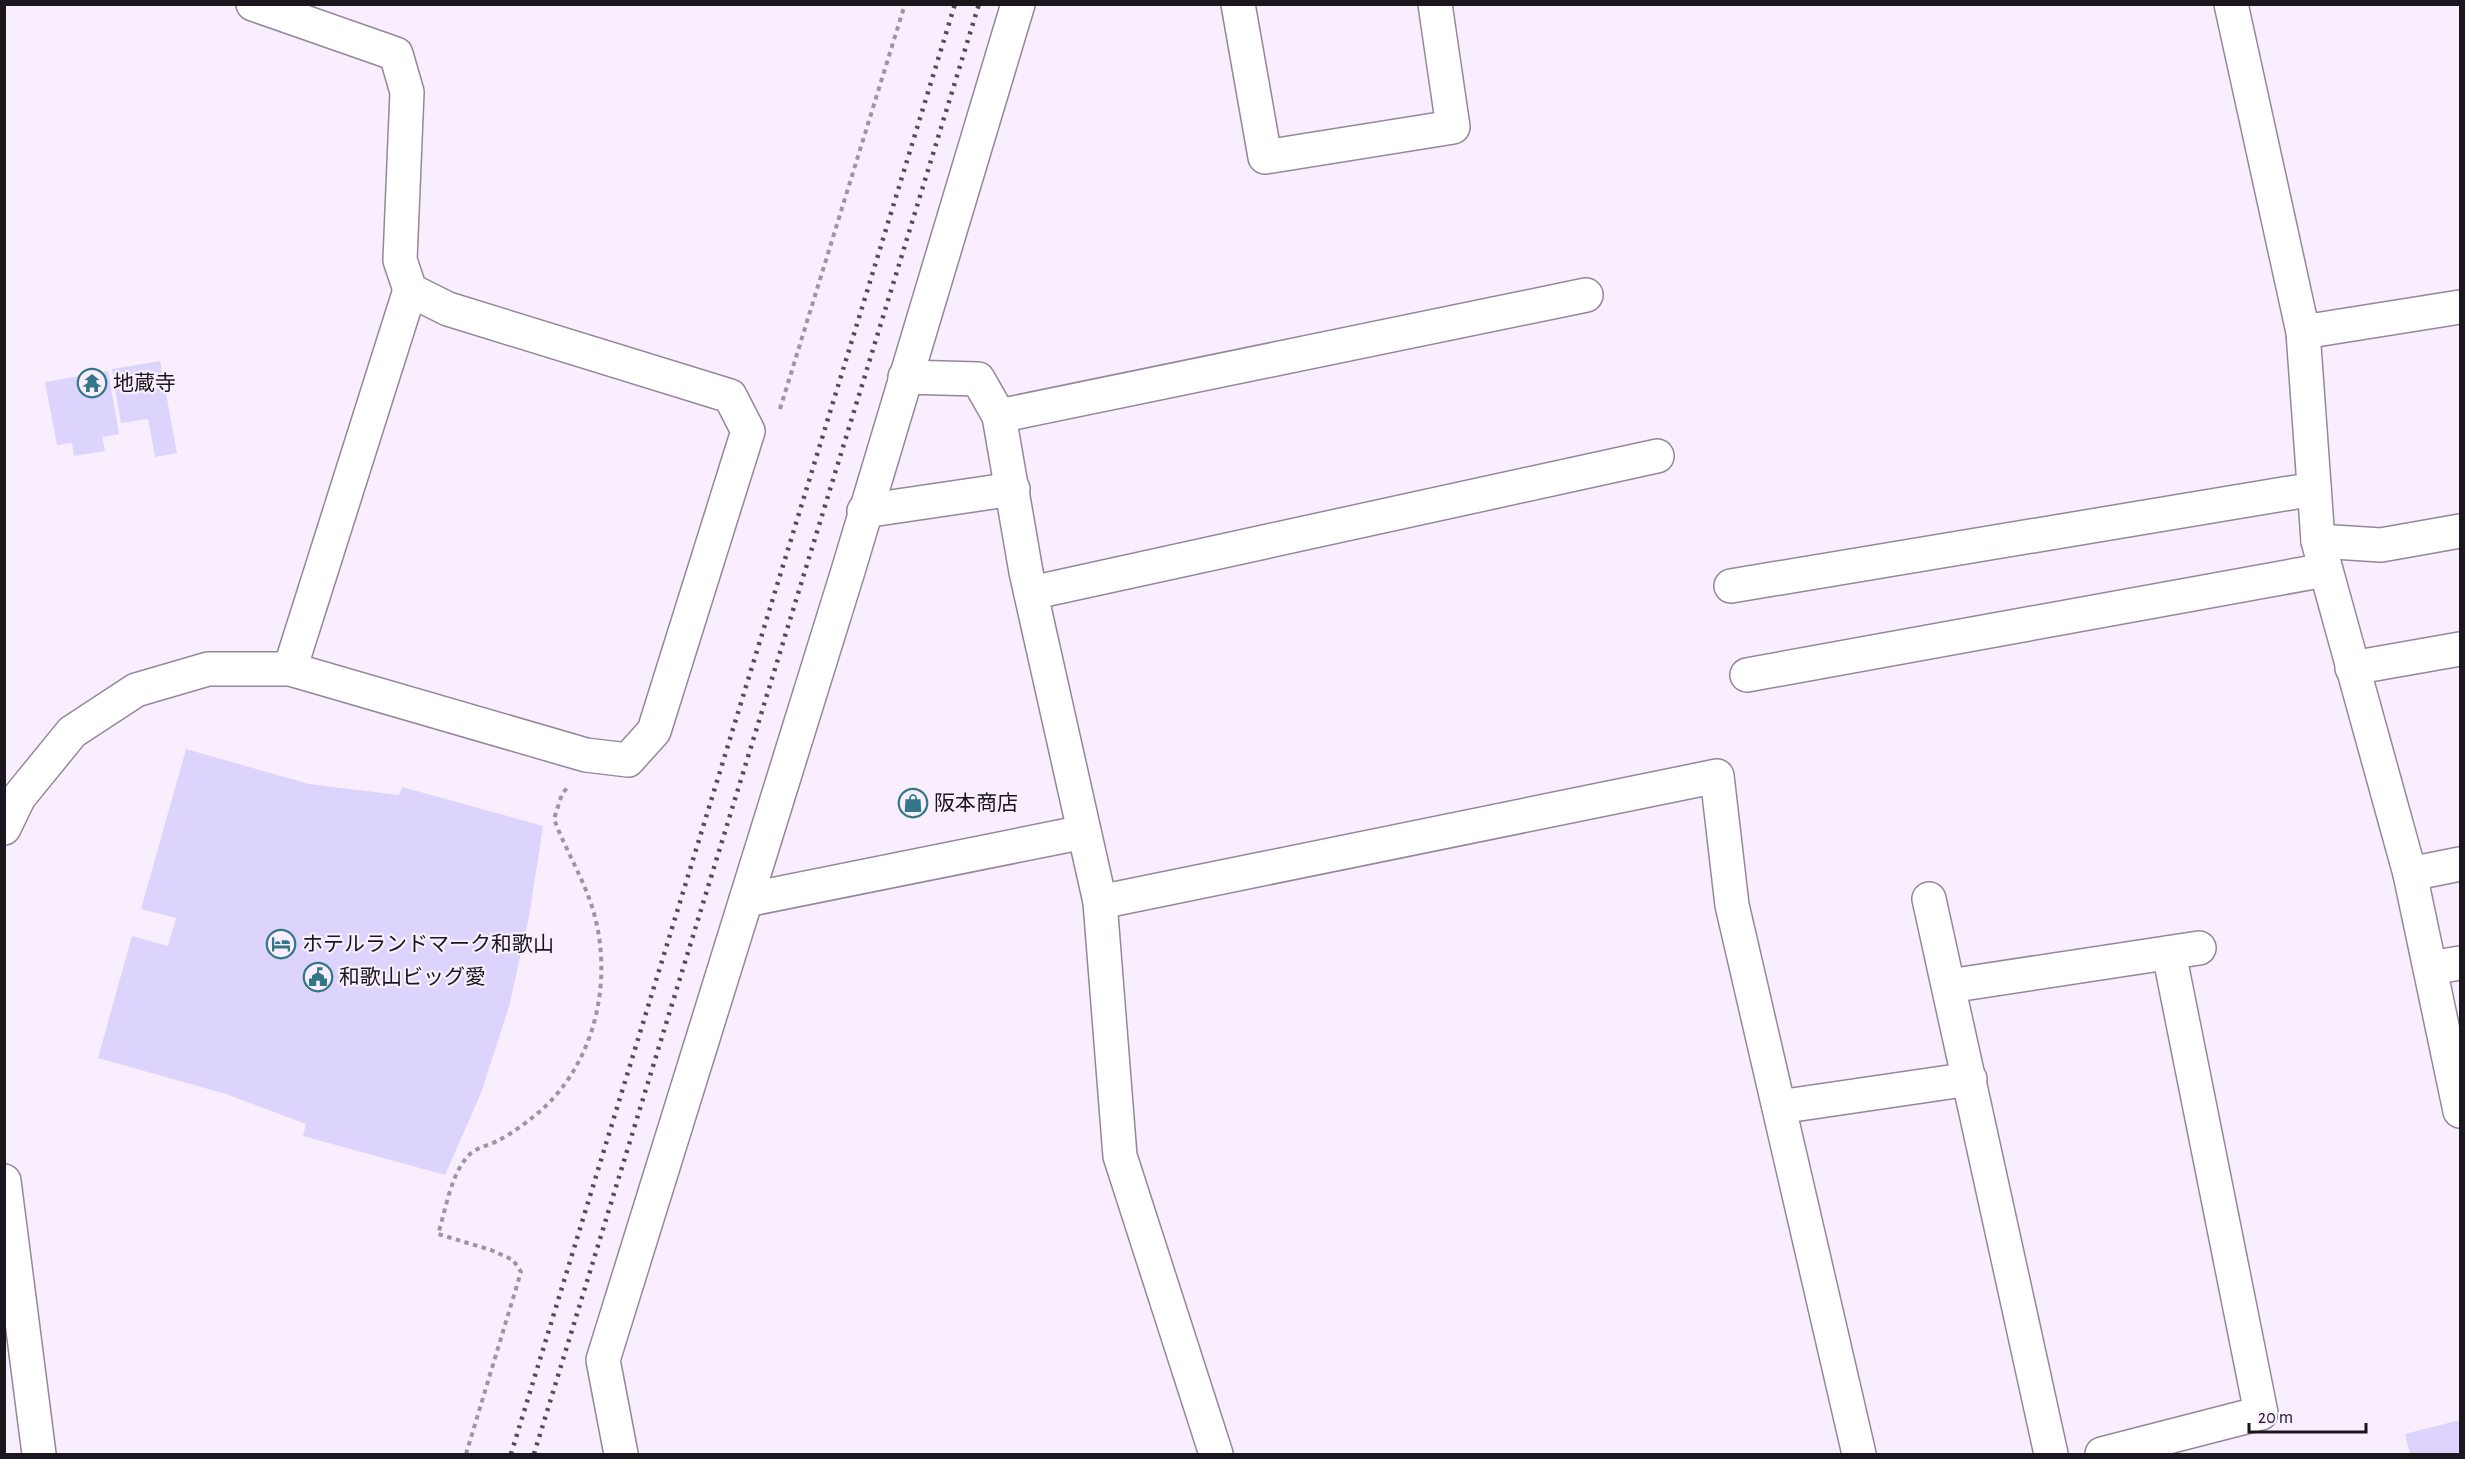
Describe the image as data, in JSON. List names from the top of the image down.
{
  "places": {
    "temple": ["地蔵寺"],
    "shop": ["阪本商店"],
    "hotel": ["ホテルランドマーク和歌山"],
    "public building": ["和歌山ビッグ愛"]
  },
  "scale_bar": "20 m"
}
